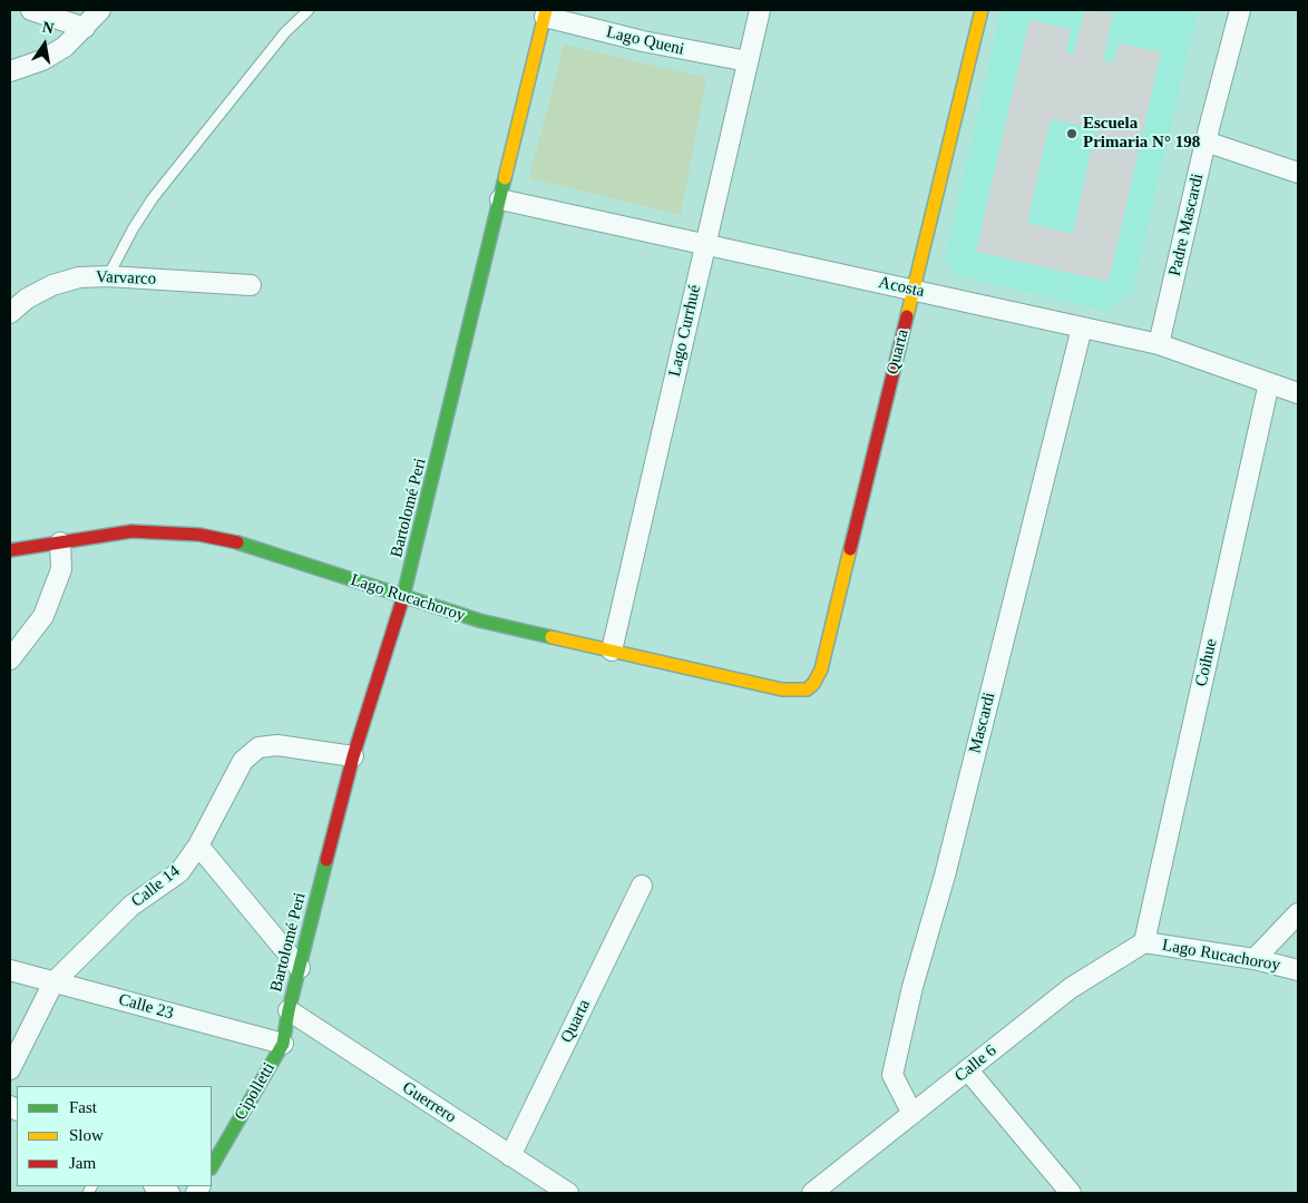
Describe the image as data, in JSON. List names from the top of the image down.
{
  "streets": {
    "street": [
      "Lago Queni",
      "Padre Mascardi",
      "Varvarco",
      "Acosta",
      "Lago Currhué",
      "Quarta",
      "Bartolomé Peri",
      "Lago Rucachoroy",
      "Coihue",
      "Mascardi",
      "Calle 14",
      "Calle 23",
      "Calle 6",
      "Cipolletti",
      "Guerrero"
    ]
  },
  "crossings": [
    ["Lago Queni", "Lago Currhué"],
    ["Lago Queni", "Bartolomé Peri"],
    ["Padre Mascardi", "Acosta"],
    ["Acosta", "Lago Currhué"],
    ["Acosta", "Quarta"],
    ["Acosta", "Bartolomé Peri"],
    ["Acosta", "Coihue"],
    ["Acosta", "Mascardi"],
    ["Lago Currhué", "Lago Rucachoroy"],
    ["Quarta", "Lago Rucachoroy"],
    ["Quarta", "Guerrero"],
    ["Bartolomé Peri", "Lago Rucachoroy"],
    ["Bartolomé Peri", "Calle 14"],
    ["Bartolomé Peri", "Cipolletti"],
    ["Bartolomé Peri", "Guerrero"],
    ["Lago Rucachoroy", "Coihue"],
    ["Lago Rucachoroy", "Calle 6"],
    ["Coihue", "Calle 6"],
    ["Mascardi", "Calle 6"],
    ["Calle 14", "Calle 23"],
    ["Calle 23", "Cipolletti"],
    ["Cipolletti", "Guerrero"]
  ],
  "places": ["Escuela Primaria N° 198"],
  "legend": ["Fast", "Slow", "Jam"],
  "north": "top"
}
